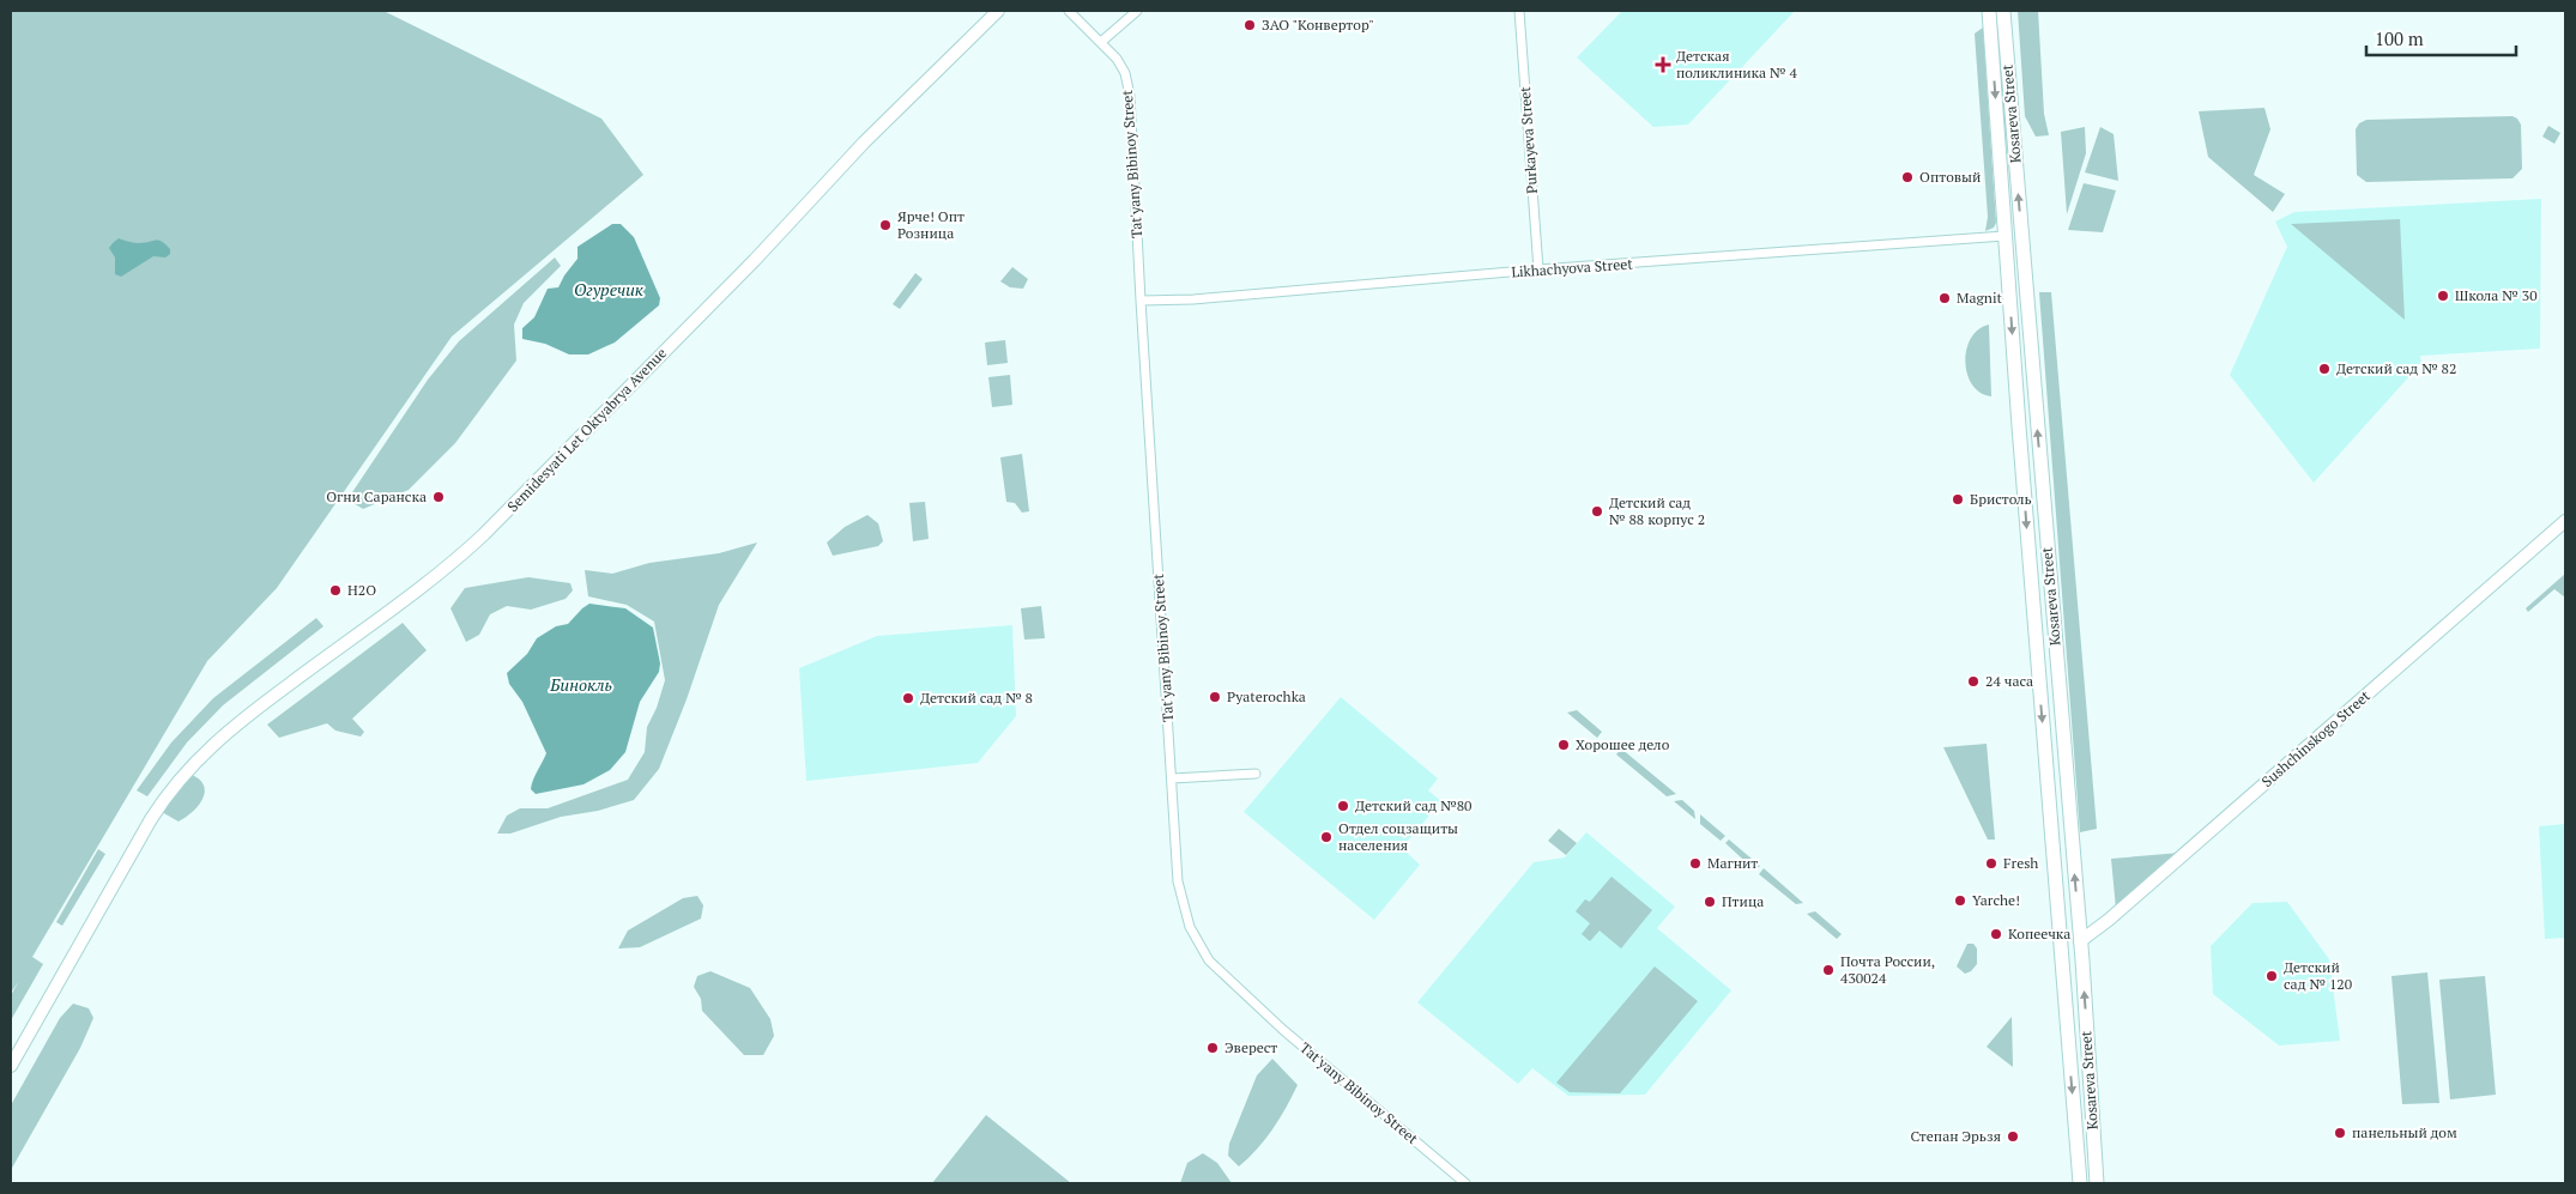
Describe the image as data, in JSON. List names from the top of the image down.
{
  "streets": {
    "main road": ["Kosareva Street", "Semidesyati Let Oktyabrya Avenue", "Sushchinskogo Street"],
    "street": ["Purkayeva Street", "Tat'yany Bibinoy Street", "Likhachyova Street"]
  },
  "crossings": [
    ["Kosareva Street", "Likhachyova Street"],
    ["Kosareva Street", "Sushchinskogo Street"],
    ["Purkayeva Street", "Likhachyova Street"],
    ["Tat'yany Bibinoy Street", "Likhachyova Street"]
  ],
  "water": ["Огуречик", "Бинокль"],
  "places": {
    "other": [
      "ЗАО \"Конвертор\"",
      "Оптовый",
      "Ярче! Опт Розница",
      "Школа № 30",
      "Magnit",
      "Детский сад № 82",
      "Огни Саранска",
      "Бристоль",
      "Детский сад № 88 корпус 2",
      "H2O",
      "24 часа",
      "Pyaterochka",
      "Детский сад № 8",
      "Хорошее дело",
      "Детский сад №80",
      "Отдел соцзащиты населения",
      "Магнит",
      "Fresh",
      "Yarche!",
      "Птица",
      "Копеечка",
      "Почта России, 430024",
      "Детский сад № 120",
      "Эверест",
      "панельный дом",
      "Степан Эрьзя"
    ],
    "health": ["Детская поликлиника № 4"]
  },
  "scale_bar": "100 m"
}
